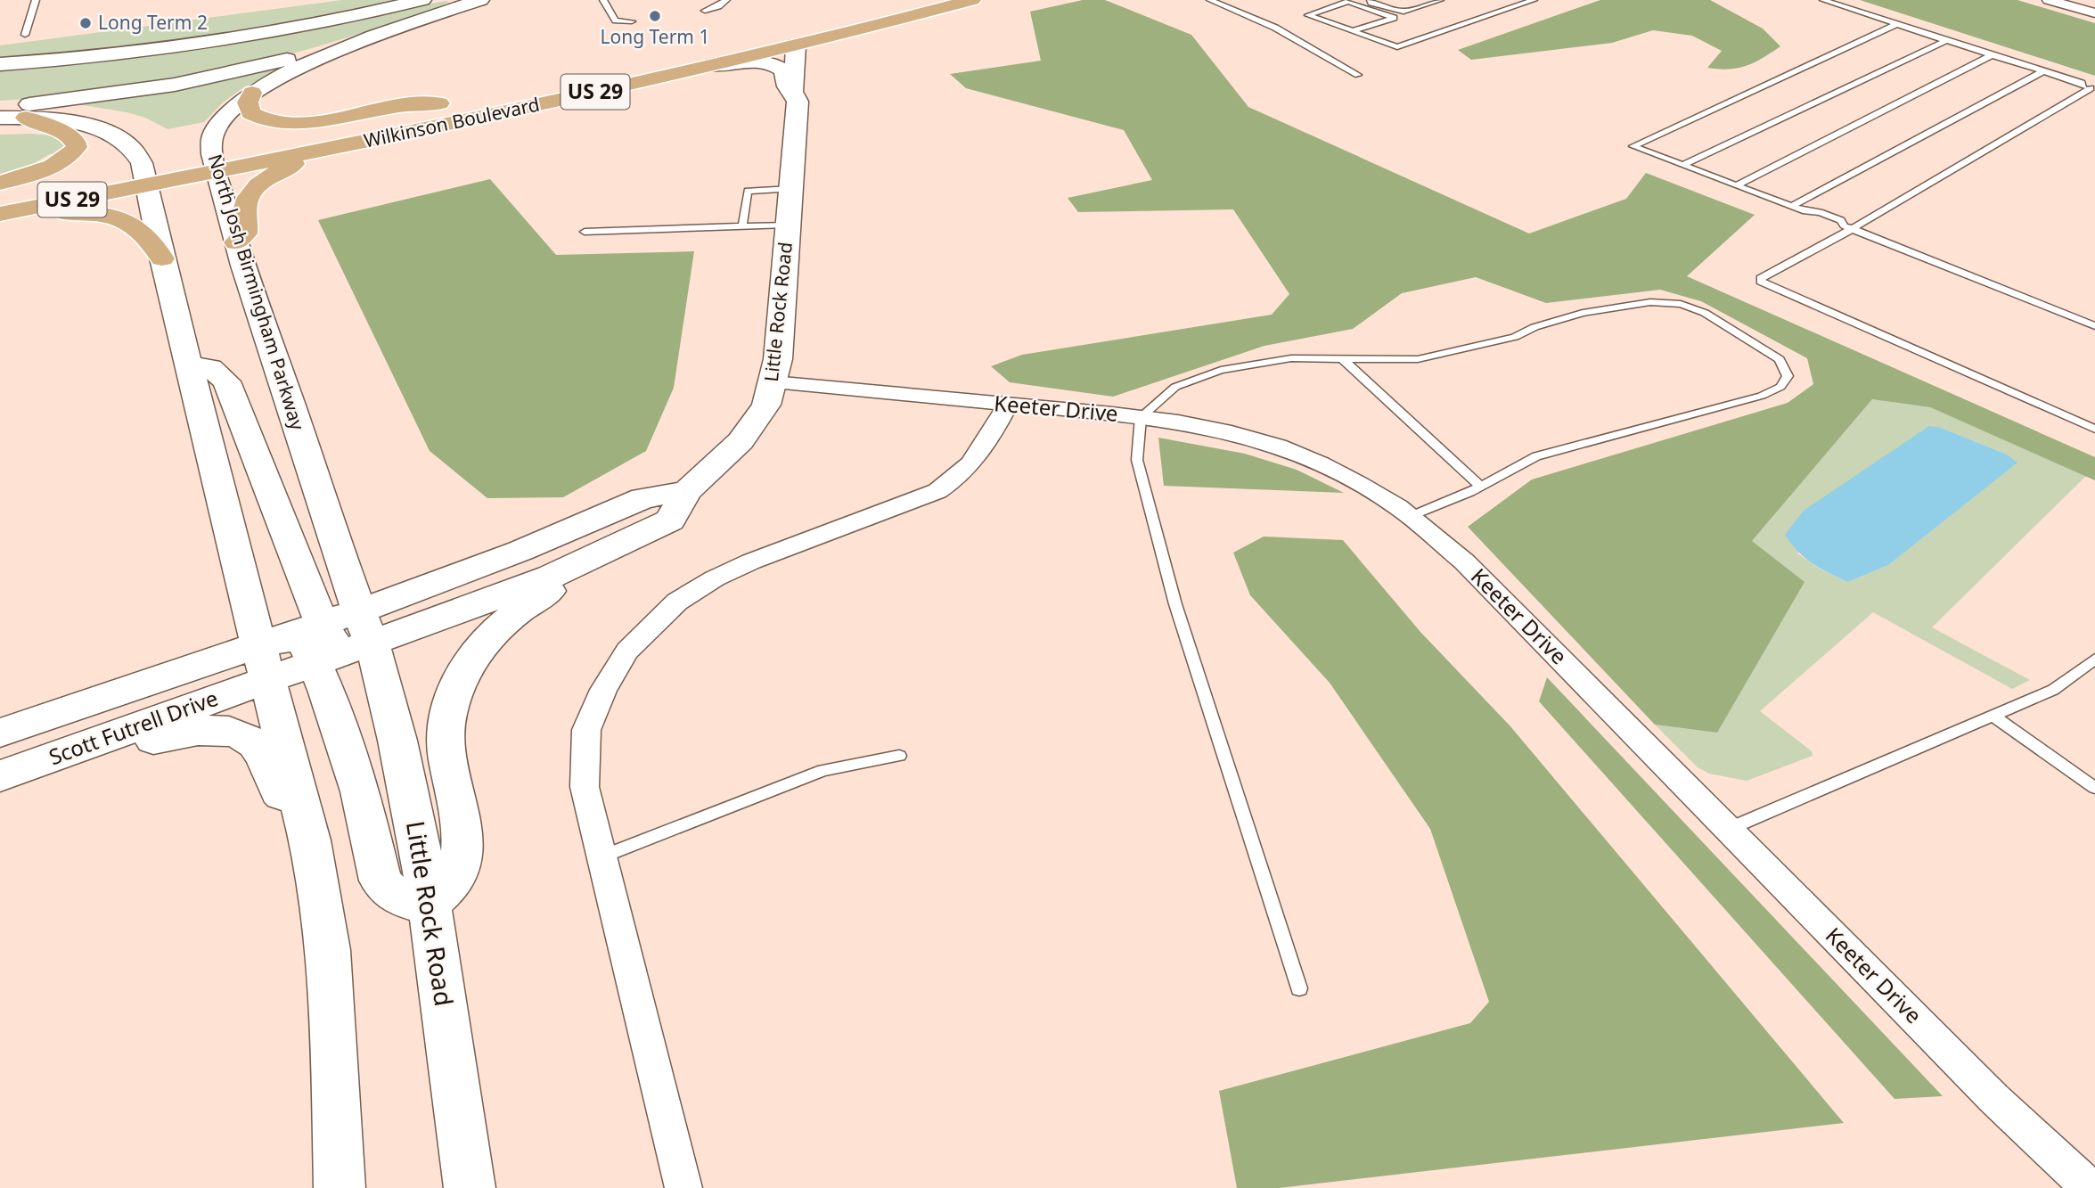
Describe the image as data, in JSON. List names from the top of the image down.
{
  "streets": {
    "main road": [
      "US 29",
      "Wilkinson Boulevard",
      "North Josh Birmingham Parkway",
      "Little Rock Road",
      "Scott Futrell Drive"
    ],
    "street": ["Keeter Drive"]
  },
  "crossings": [
    ["Wilkinson Boulevard", "North Josh Birmingham Parkway"],
    ["Wilkinson Boulevard", "Little Rock Road"],
    ["North Josh Birmingham Parkway", "Little Rock Road"],
    ["Little Rock Road", "Keeter Drive"]
  ],
  "places": ["Long Term 1", "Long Term 2"]
}
